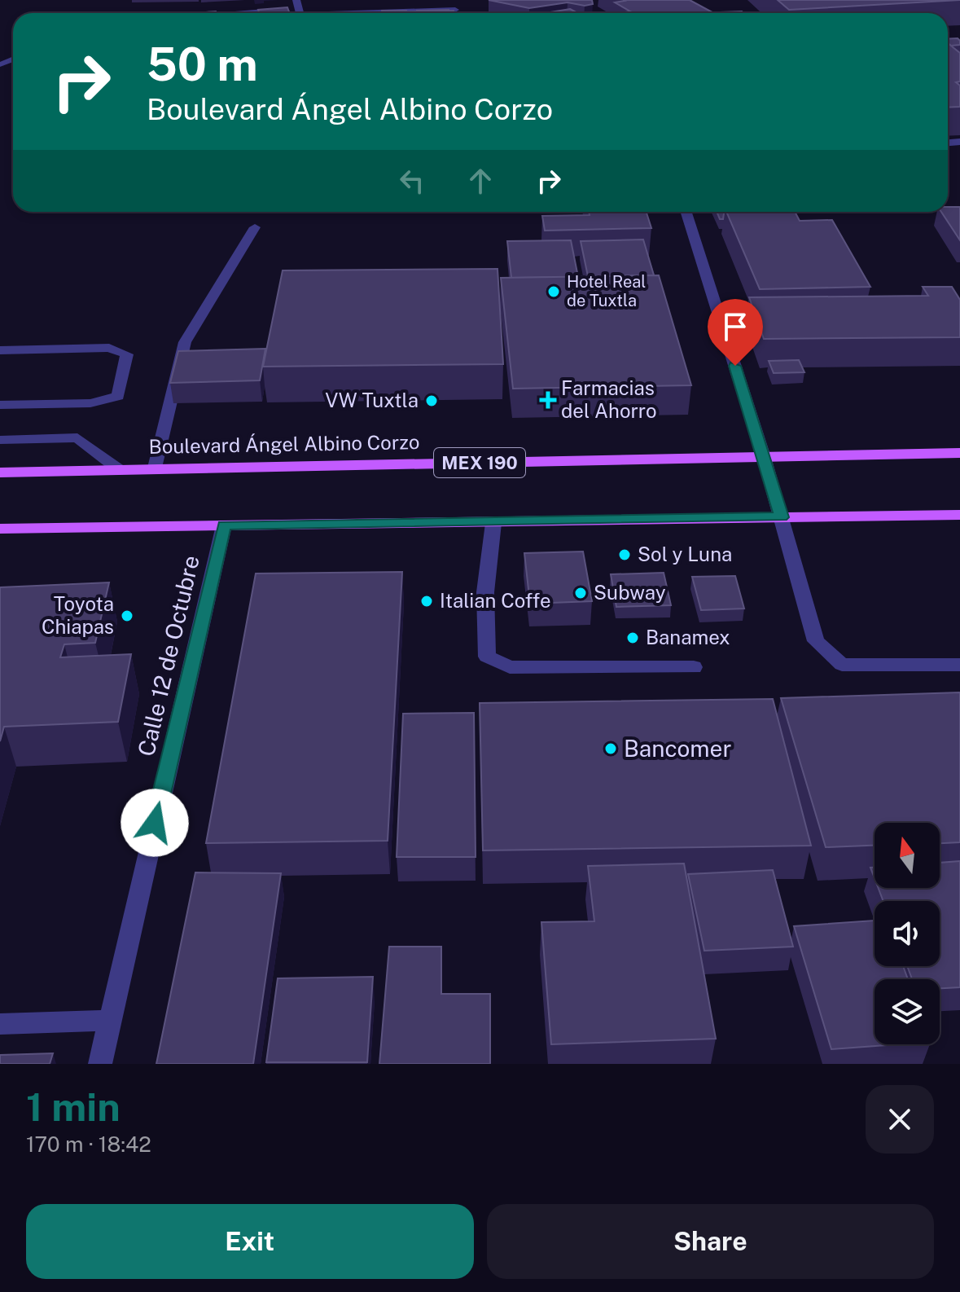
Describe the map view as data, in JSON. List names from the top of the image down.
{
  "streets": {
    "main road": ["Boulevard Ángel Albino Corzo", "MEX 190"],
    "street": ["Calle 12 de Octubre"]
  },
  "places": {
    "other": [
      "Hotel Real de Tuxtla",
      "VW Tuxtla",
      "Sol y Luna",
      "Subway",
      "Italian Coffe",
      "Toyota Chiapas",
      "Banamex",
      "Bancomer"
    ],
    "health": ["Farmacias del Ahorro"]
  },
  "north": "top",
  "page": {
    "turn": ["50 m", "Boulevard Ángel Albino Corzo"],
    "heading": ["1 min", "170 m · 18:42"],
    "buttons": ["Exit", "Share"]
  }
}
